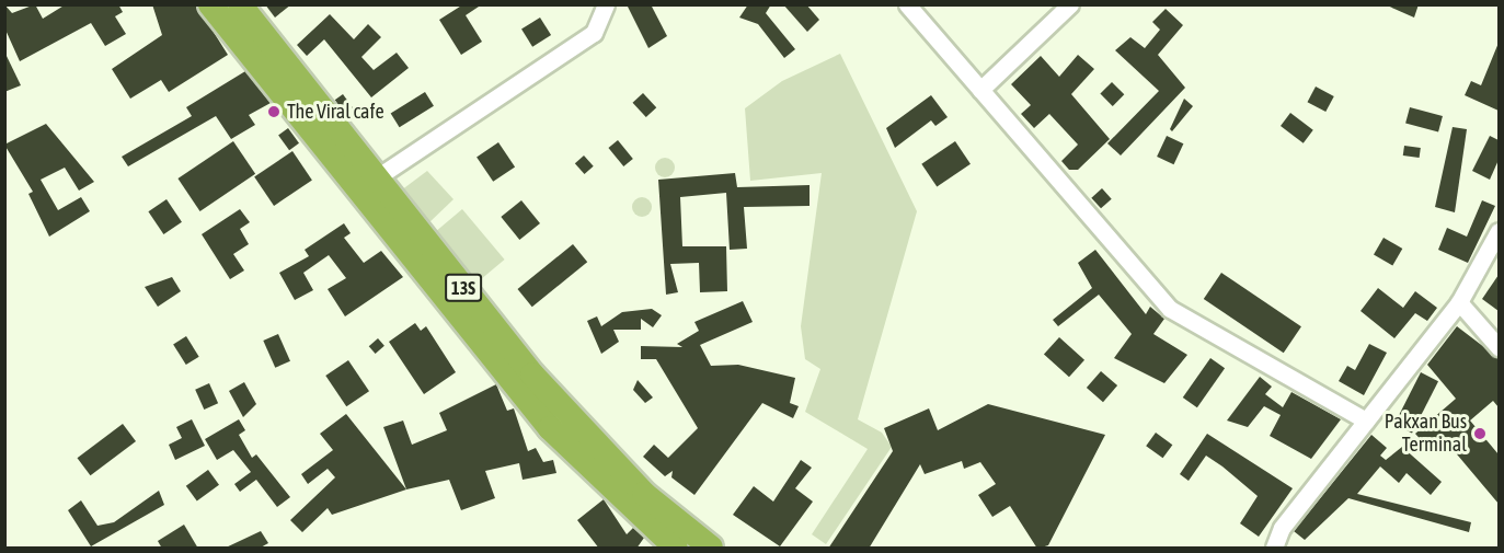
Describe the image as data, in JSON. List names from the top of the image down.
{
  "streets": {
    "highway": ["13S"]
  },
  "places": ["The Viral cafe", "Pakxan Bus Terminal"]
}
